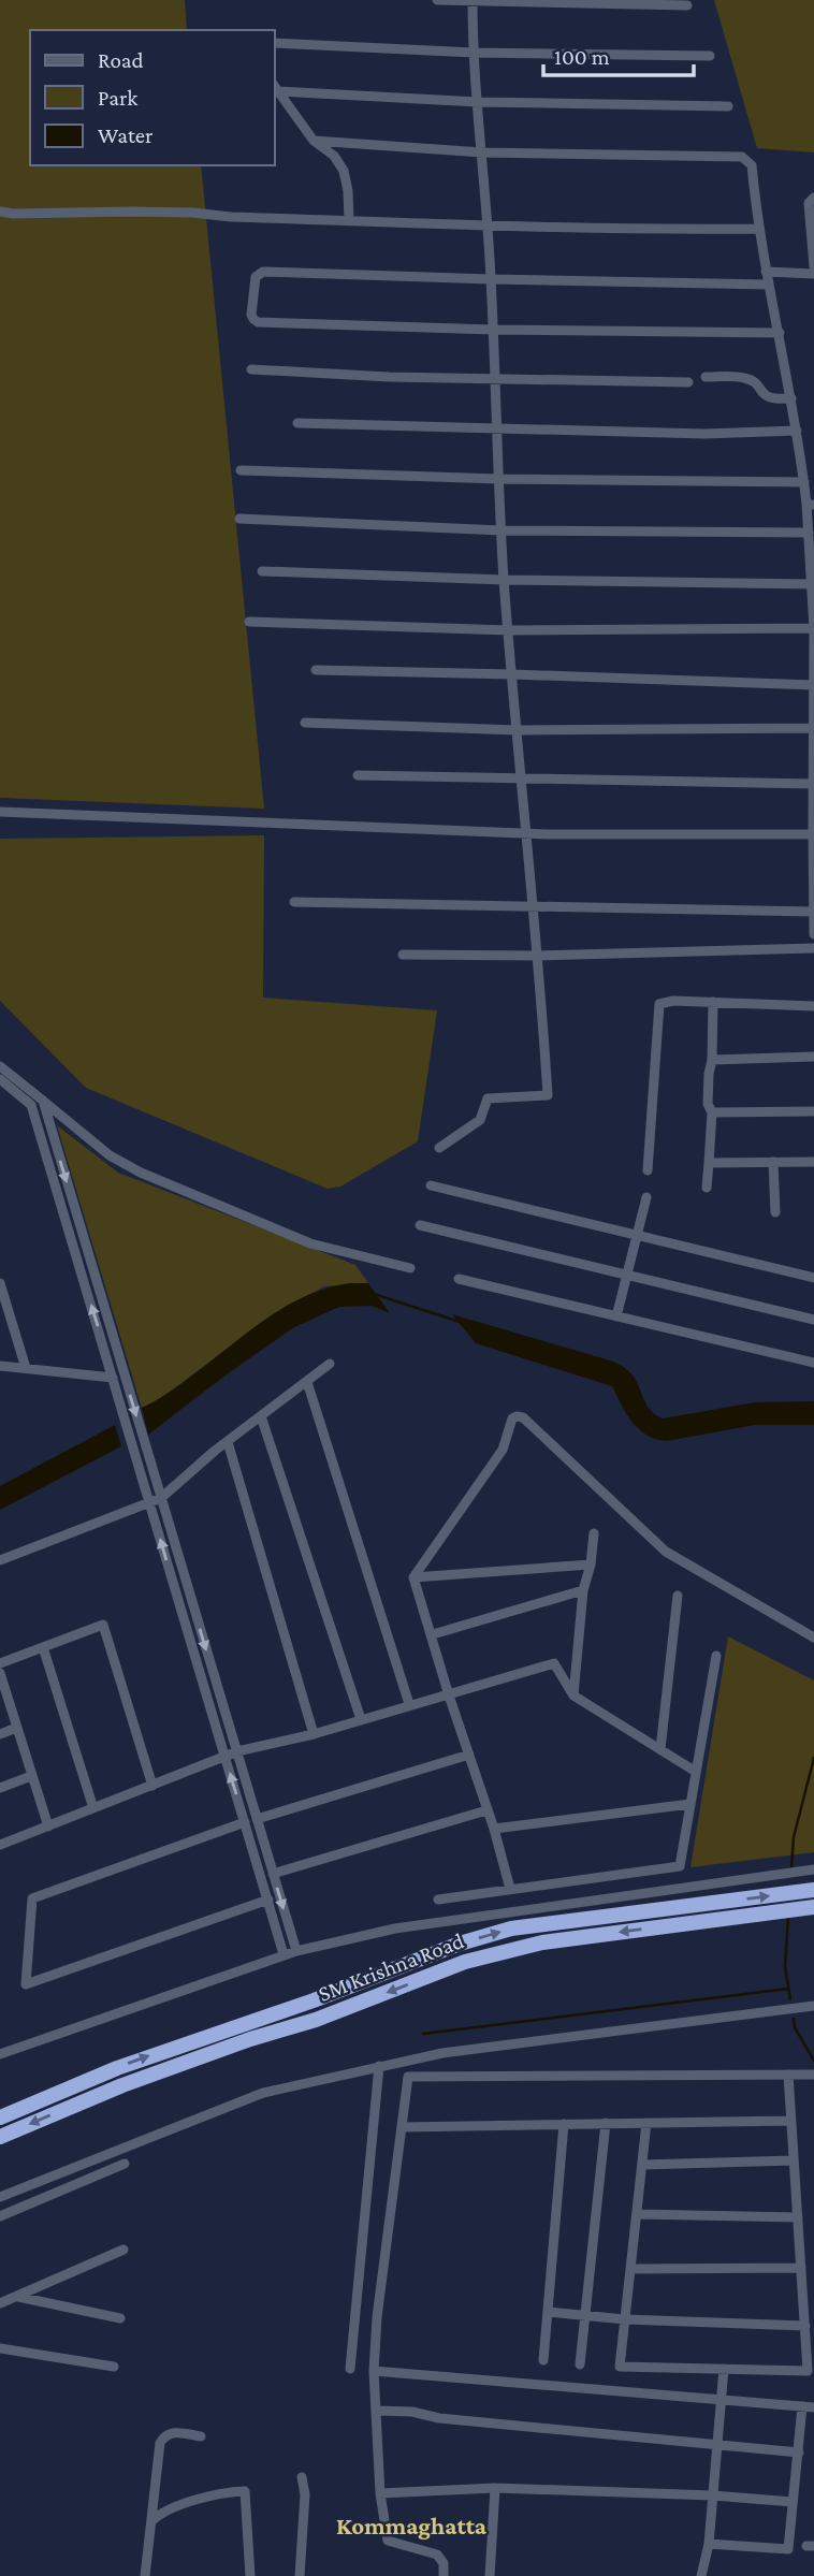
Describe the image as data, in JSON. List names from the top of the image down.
{
  "streets": {
    "highway": ["SM Krishna Road"]
  },
  "districts": ["Kommaghatta"],
  "legend": ["Road", "Park", "Water"],
  "scale_bar": "100 m"
}
